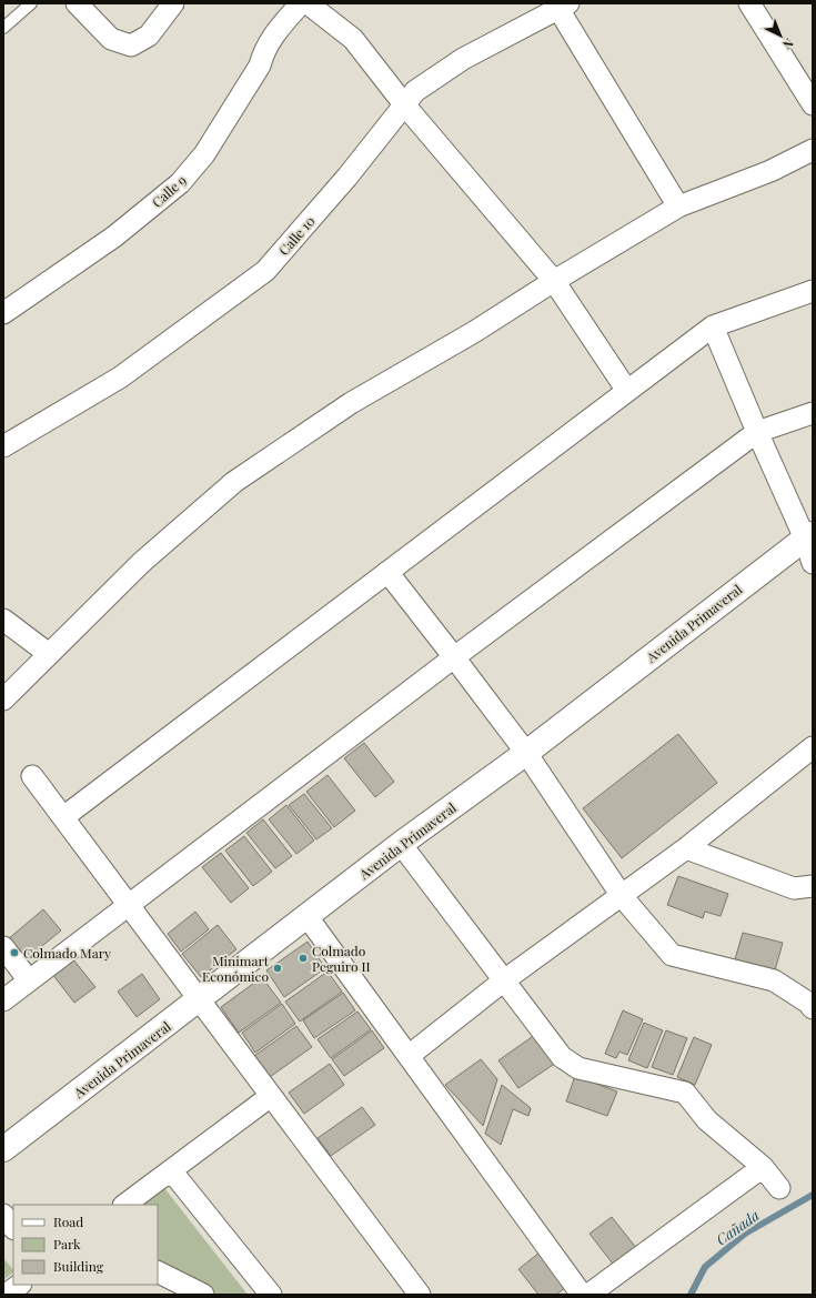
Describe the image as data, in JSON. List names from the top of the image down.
{
  "streets": {
    "street": ["Calle 9", "Calle 10", "Avenida Primaveral"]
  },
  "water": ["Cañada"],
  "places": ["Colmado Mary", "Colmado Peguiro II", "Minimart Económico"],
  "legend": ["Road", "Park", "Building"],
  "north": "bottom right"
}
